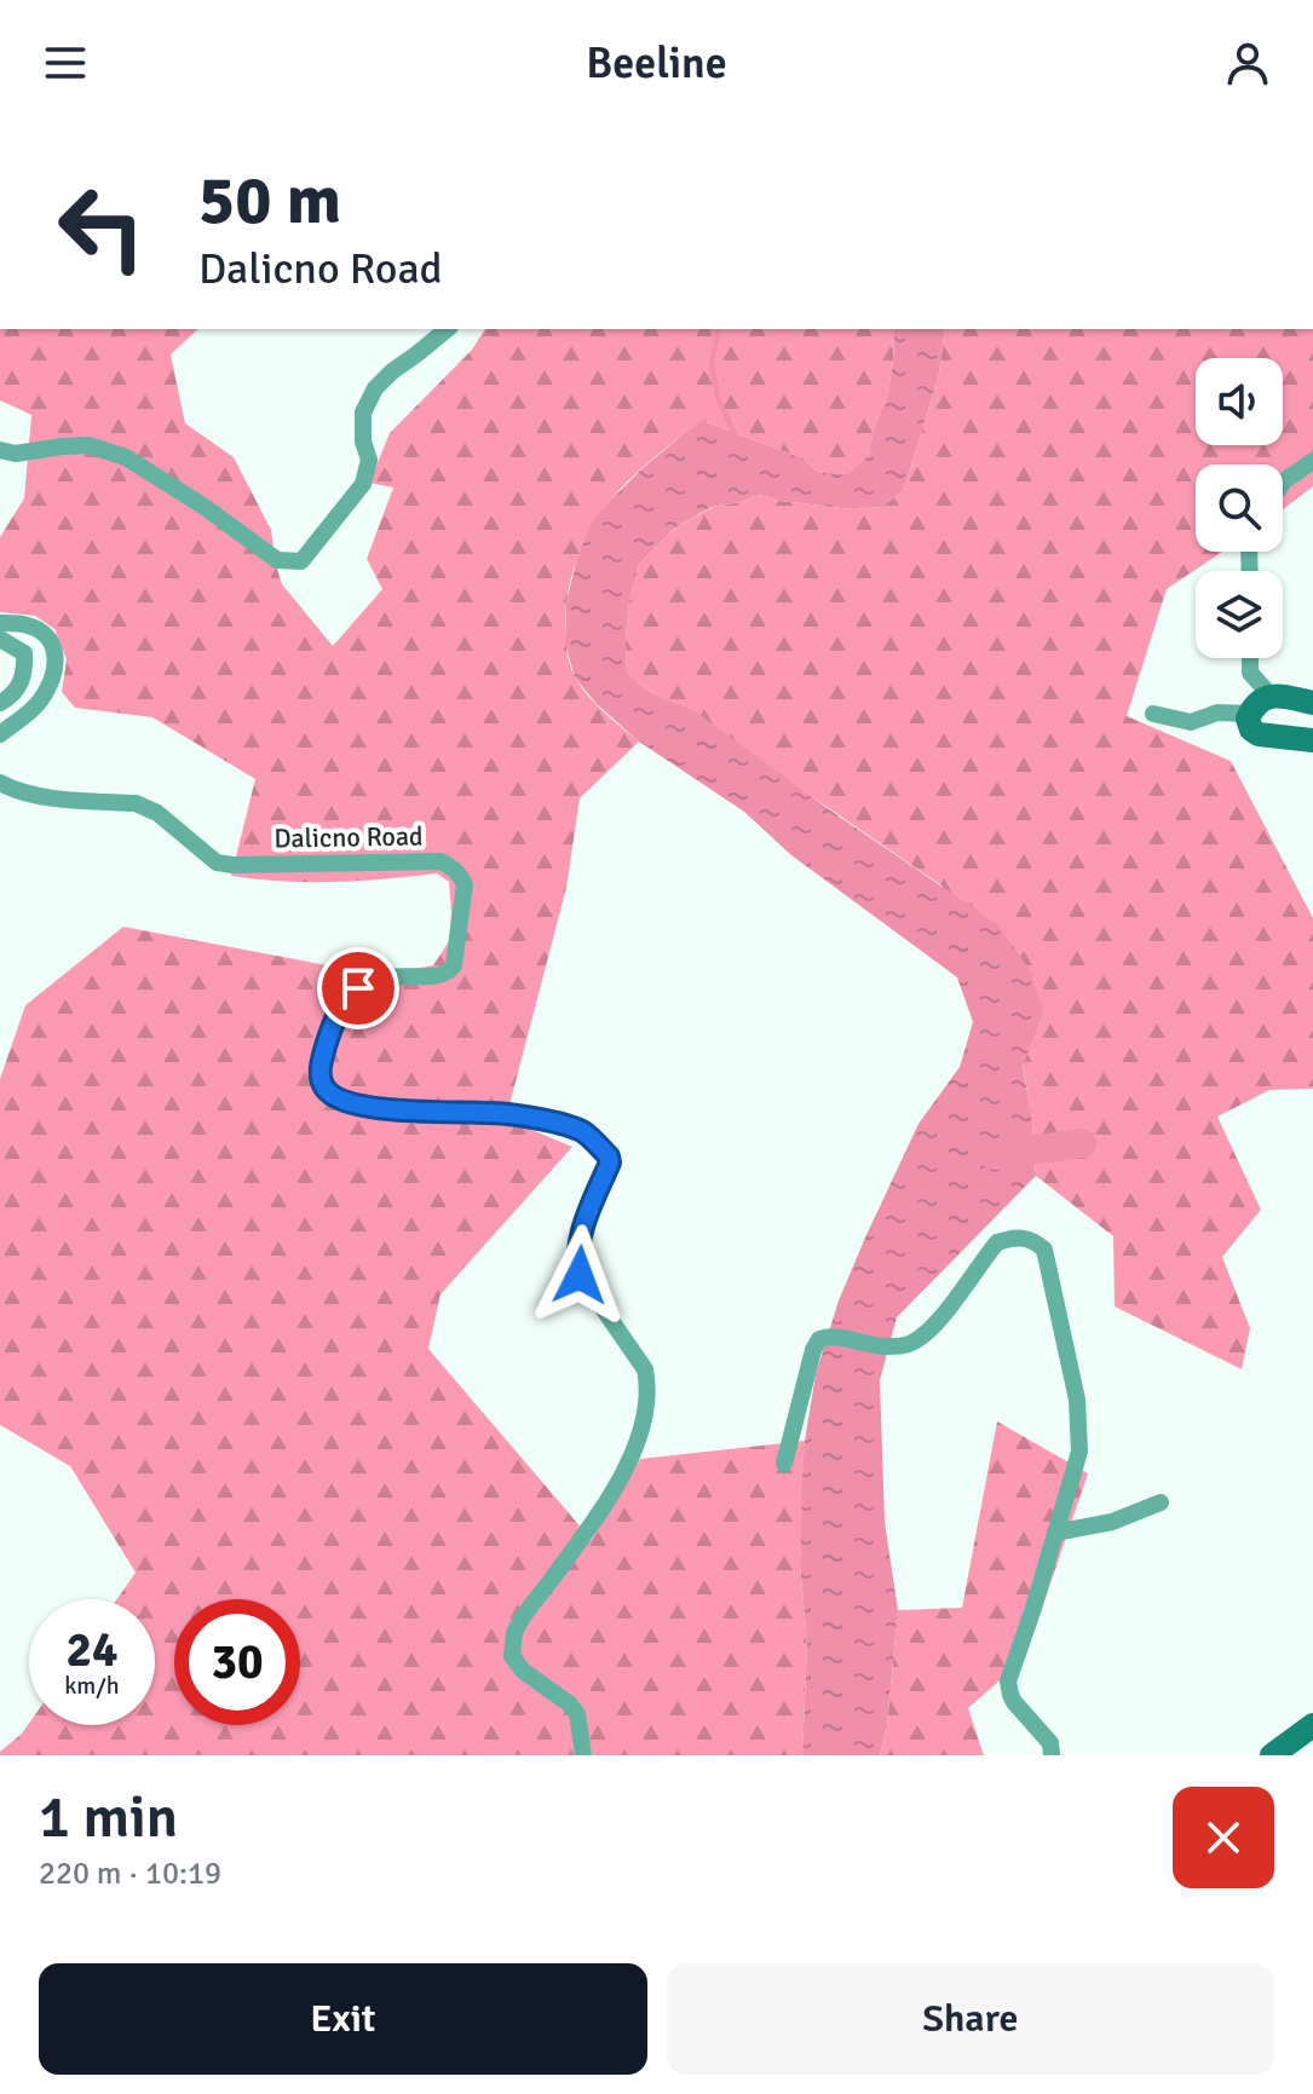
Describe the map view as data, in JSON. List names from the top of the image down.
{
  "streets": {
    "street": ["Dalicno Road"]
  },
  "page": {
    "header": "Beeline",
    "turn": ["50 m", "Dalicno Road"],
    "speed": "24 km/h",
    "limit": "30",
    "heading": ["1 min", "220 m · 10:19"],
    "buttons": ["Exit", "Share"]
  }
}
